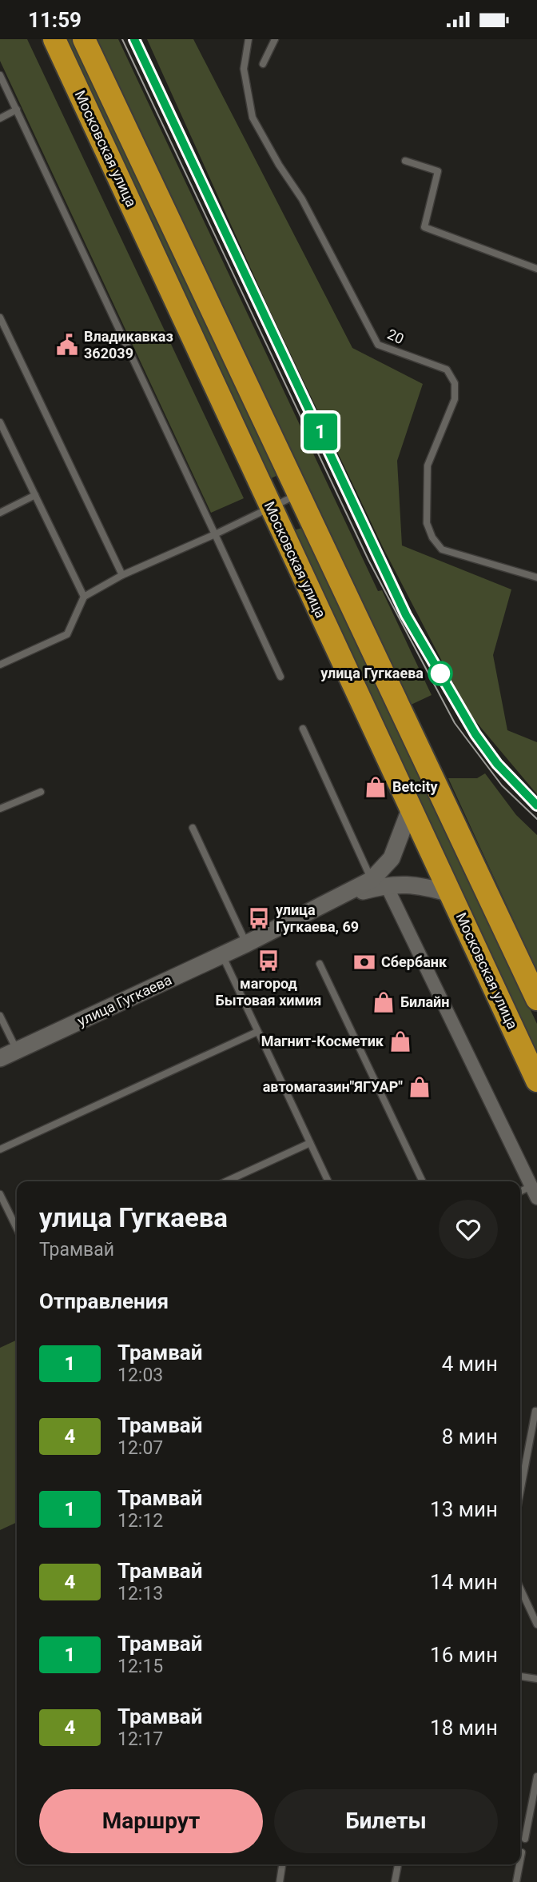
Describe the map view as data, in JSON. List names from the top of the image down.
{
  "streets": {
    "highway": ["Московская улица"],
    "street": ["улица Гугкаева"],
    "lane": ["20"]
  },
  "crossings": [
    ["Московская улица", "улица Гугкаева"]
  ],
  "places": {
    "public building": ["Владикавказ 362039"],
    "other": ["улица Гугкаева"],
    "shop": [
      "Betcity",
      "Билайн",
      "Магнит-Косметик",
      "автомагазин\"ЯГУАР\""
    ],
    "bus stop": ["улица Гугкаева, 69", "магород Бытовая химия"],
    "bank": ["Сбербанк"]
  },
  "lines": ["tram line 1"],
  "page": {
    "status": "11:59",
    "on_map": "1",
    "heading": [
      ["улица Гугкаева", "Трамвай"],
      "Отправления"
    ],
    "list": [
      {
        "mark": "1",
        "name": "Трамвай",
        "note": "12:03",
        "value": "4 мин"
      },
      {
        "mark": "4",
        "name": "Трамвай",
        "note": "12:07",
        "value": "8 мин"
      },
      {
        "mark": "1",
        "name": "Трамвай",
        "note": "12:12",
        "value": "13 мин"
      },
      {
        "mark": "4",
        "name": "Трамвай",
        "note": "12:13",
        "value": "14 мин"
      },
      {
        "mark": "1",
        "name": "Трамвай",
        "note": "12:15",
        "value": "16 мин"
      },
      {
        "mark": "4",
        "name": "Трамвай",
        "note": "12:17",
        "value": "18 мин"
      }
    ],
    "buttons": ["Маршрут", "Билеты"]
  }
}
